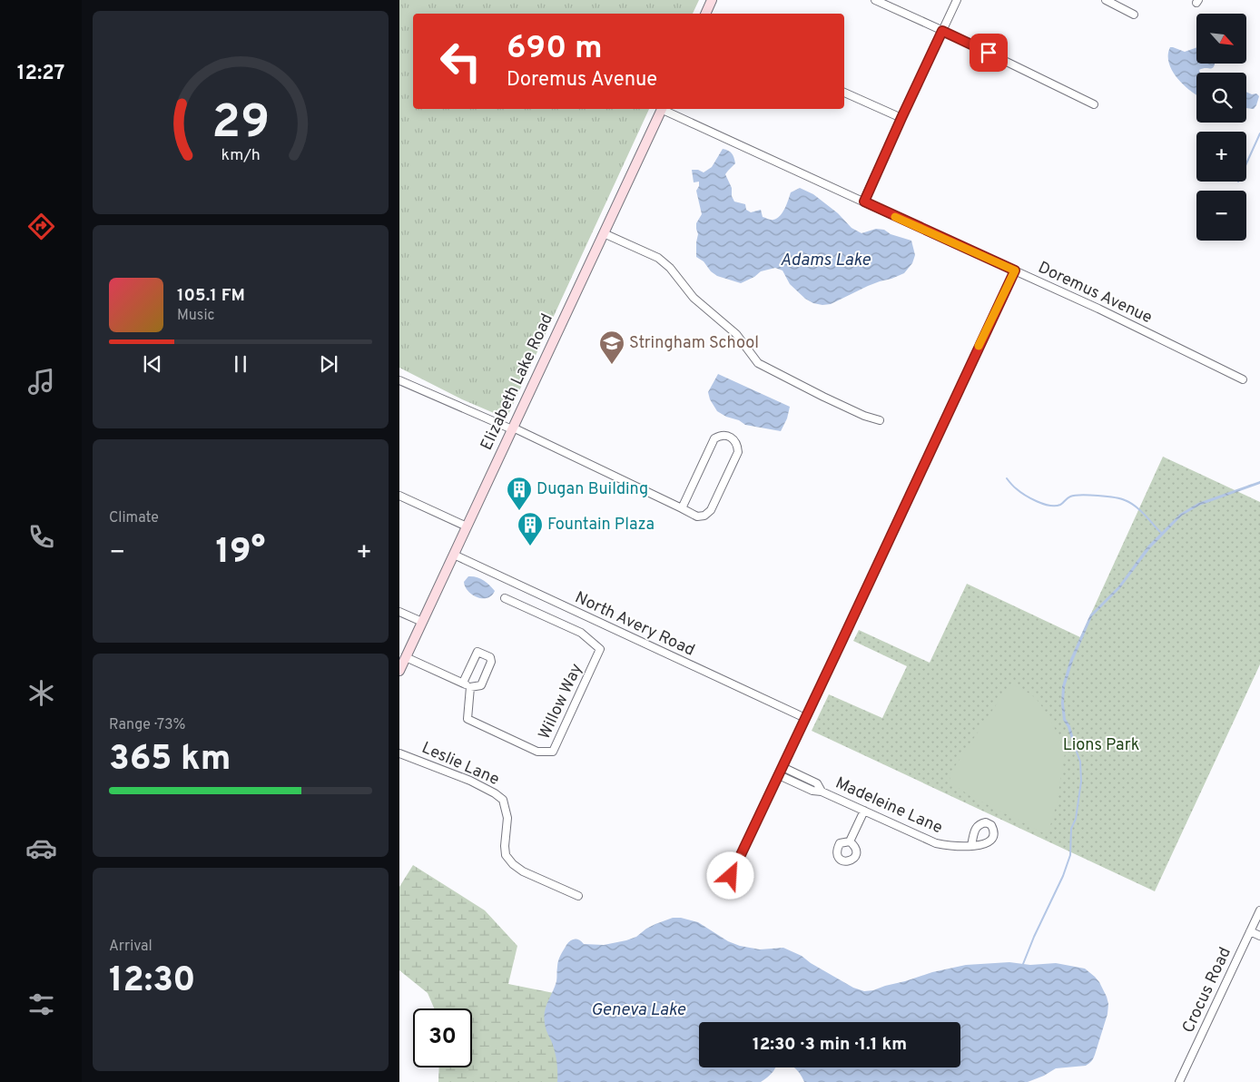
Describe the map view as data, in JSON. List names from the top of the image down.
{
  "streets": {
    "main road": ["Elizabeth Lake Road"],
    "street": [
      "Doremus Avenue",
      "North Avery Road",
      "Willow Way",
      "Leslie Lane",
      "Madeleine Lane",
      "Crocus Road"
    ]
  },
  "crossings": [
    ["Elizabeth Lake Road", "North Avery Road"]
  ],
  "water": ["Adams Lake", "Geneva Lake"],
  "parks": ["Lions Park"],
  "places": {
    "school or university": ["Stringham School"],
    "building": ["Dugan Building", "Fountain Plaza"]
  },
  "north": "bottom right",
  "page": {
    "tabs": "12:27",
    "map_buttons": ["+", "−"],
    "turn": ["690 m", "Doremus Avenue"],
    "song": ["105.1 FM", "Music"],
    "tile": [
      "Climate",
      ["Range · 73%", "365 km"],
      ["Arrival", "12:30"]
    ],
    "heat": ["−", "19°", "+"],
    "limit": "30",
    "trip": "12:30 · 3 min · 1.1 km",
    "gauge": ["29", "km/h"]
  }
}
